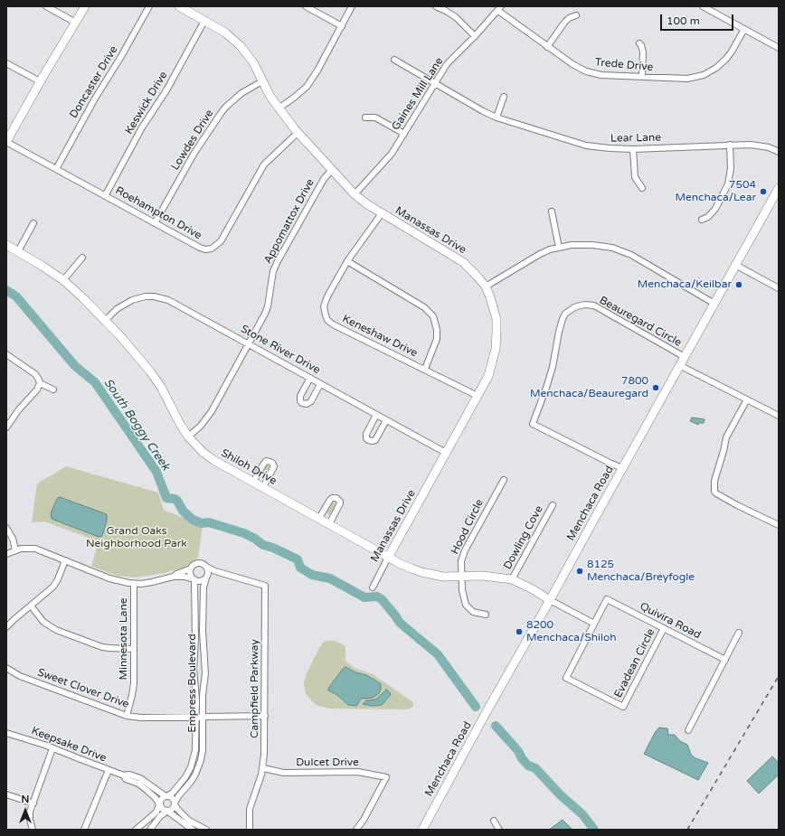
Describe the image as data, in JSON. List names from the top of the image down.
{
  "streets": {
    "street": [
      "Trede Drive",
      "Doncaster Drive",
      "Gaines Mill Lane",
      "Keswick Drive",
      "Lear Lane",
      "Lowdes Drive",
      "Roehampton Drive",
      "Appomattox Drive",
      "Manassas Drive",
      "Beauregard Circle",
      "Keneshaw Drive",
      "Stone River Drive",
      "Shiloh Drive",
      "Menchaca Road",
      "Hood Circle",
      "Dowling Cove",
      "Quivira Road",
      "Minnesota Lane",
      "Evadean Circle",
      "Empress Boulevard",
      "Sweet Clover Drive",
      "Campfield Parkway",
      "Keepsake Drive",
      "Dulcet Drive"
    ]
  },
  "crossings": [
    ["Trede Drive", "Gaines Mill Lane"],
    ["Doncaster Drive", "Roehampton Drive"],
    ["Gaines Mill Lane", "Lear Lane"],
    ["Gaines Mill Lane", "Manassas Drive"],
    ["Keswick Drive", "Roehampton Drive"],
    ["Keswick Drive", "Manassas Drive"],
    ["Lowdes Drive", "Roehampton Drive"],
    ["Lowdes Drive", "Manassas Drive"],
    ["Roehampton Drive", "Manassas Drive"],
    ["Appomattox Drive", "Manassas Drive"],
    ["Appomattox Drive", "Stone River Drive"],
    ["Appomattox Drive", "Shiloh Drive"],
    ["Manassas Drive", "Keneshaw Drive"],
    ["Manassas Drive", "Stone River Drive"],
    ["Manassas Drive", "Shiloh Drive"],
    ["Beauregard Circle", "Menchaca Road"],
    ["Stone River Drive", "Shiloh Drive"],
    ["Shiloh Drive", "Menchaca Road"],
    ["Shiloh Drive", "Hood Circle"],
    ["Shiloh Drive", "Dowling Cove"],
    ["Quivira Road", "Evadean Circle"],
    ["Minnesota Lane", "Sweet Clover Drive"],
    ["Empress Boulevard", "Sweet Clover Drive"],
    ["Empress Boulevard", "Campfield Parkway"],
    ["Empress Boulevard", "Keepsake Drive"],
    ["Sweet Clover Drive", "Campfield Parkway"],
    ["Campfield Parkway", "Dulcet Drive"]
  ],
  "water": ["South Boggy Creek"],
  "parks": ["Grand Oaks Neighborhood Park"],
  "places": [
    "7504 Menchaca/Lear",
    "Menchaca/Keilbar",
    "7800 Menchaca/Beauregard",
    "8125 Menchaca/Breyfogle",
    "8200 Menchaca/Shiloh"
  ],
  "scale_bar": "100 m",
  "north": "top"
}
